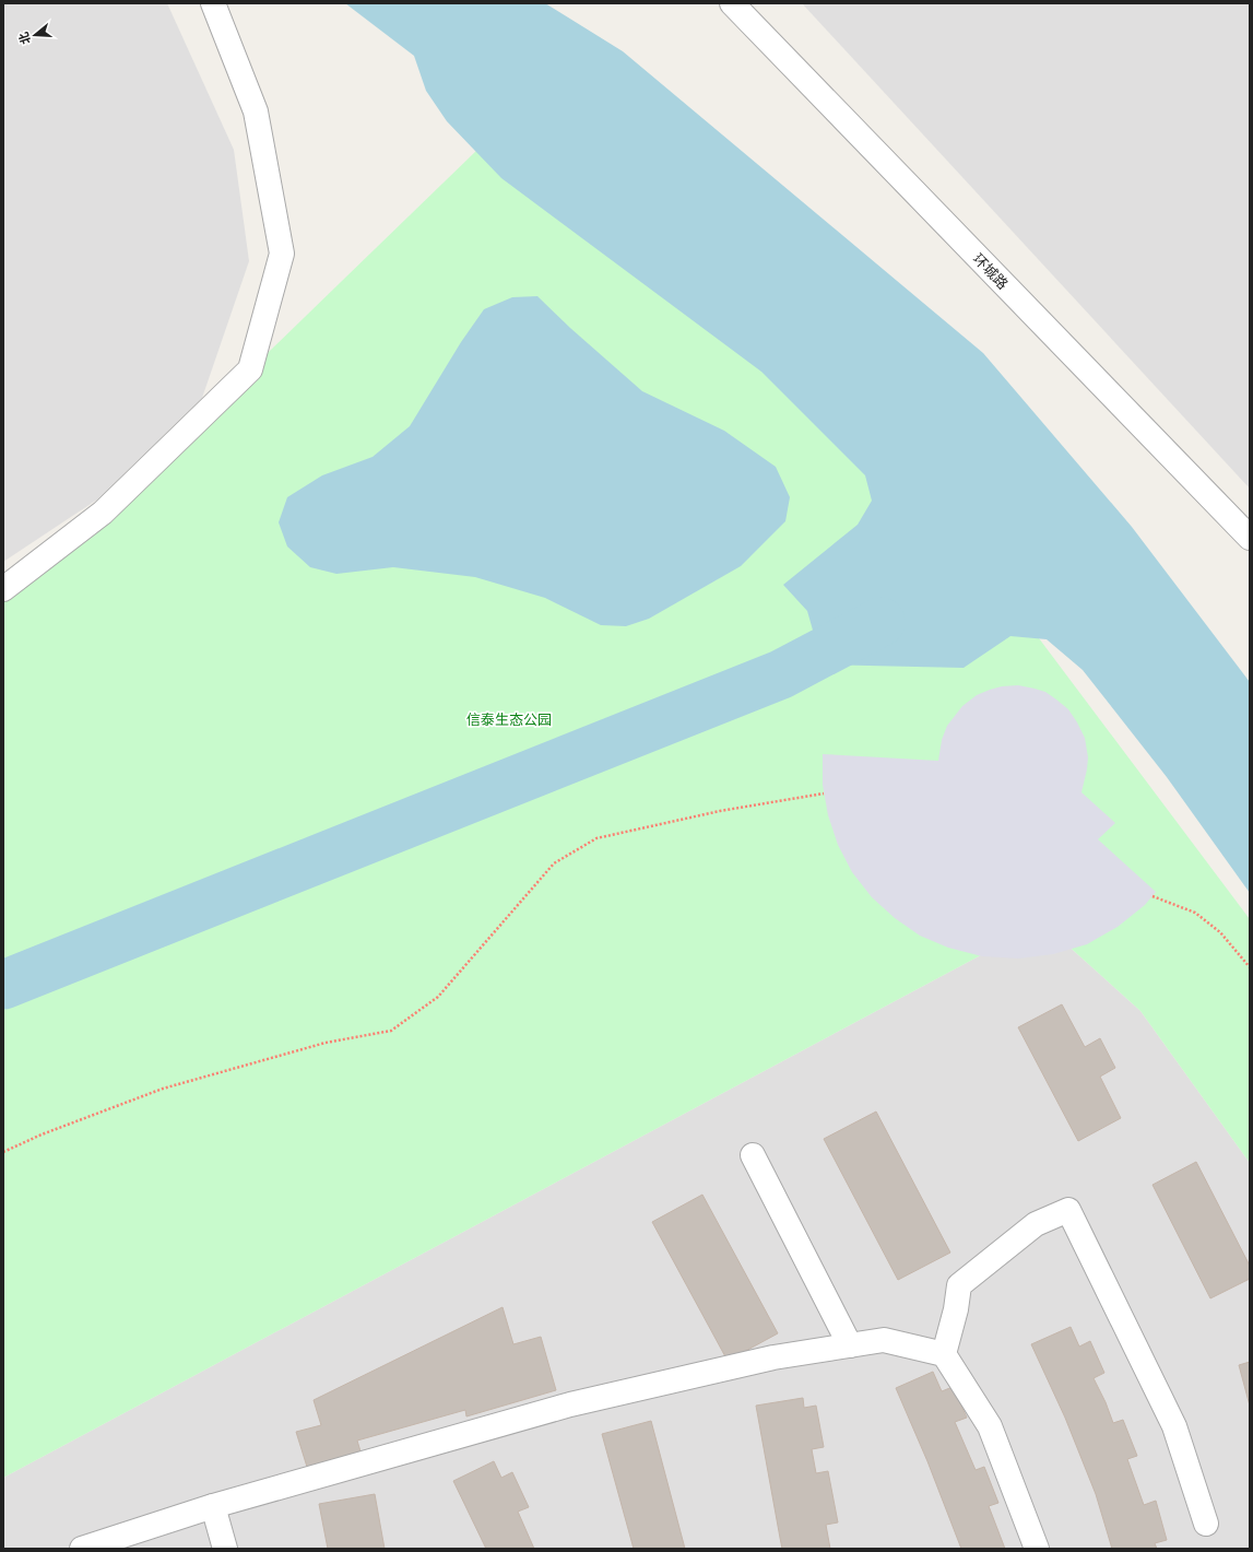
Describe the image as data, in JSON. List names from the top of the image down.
{
  "streets": {
    "street": ["环城路"]
  },
  "parks": ["信泰生态公园"],
  "north": "left"
}
